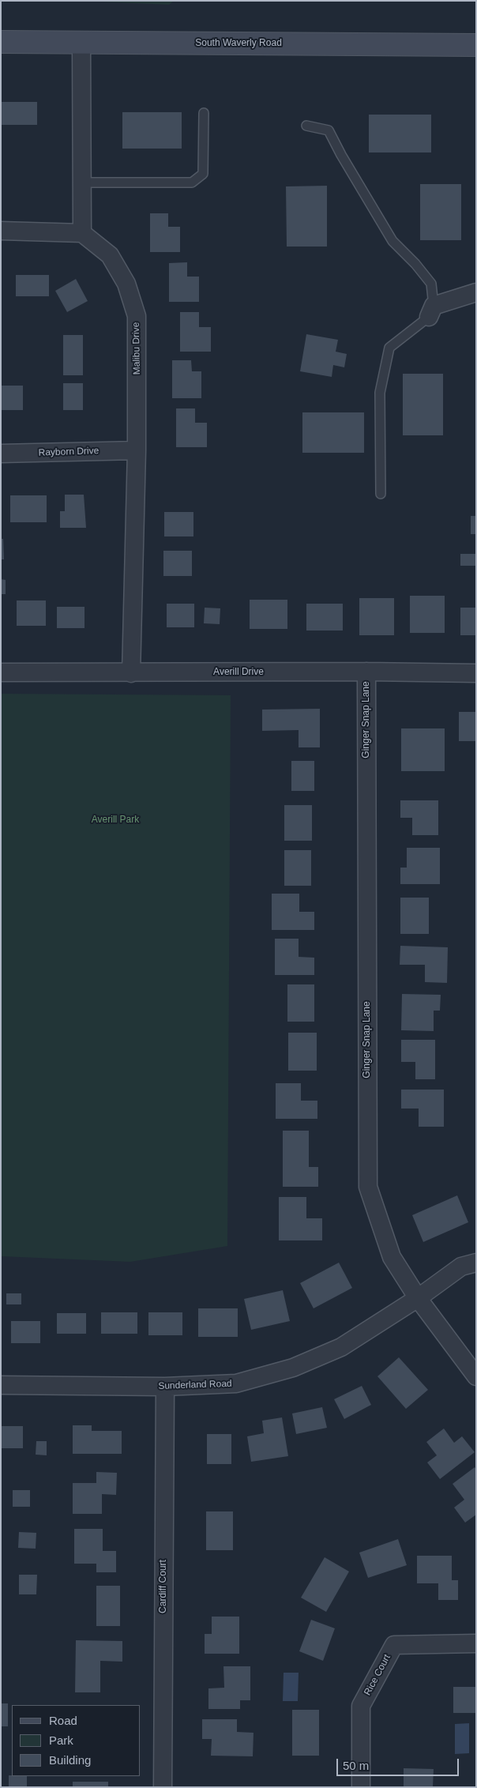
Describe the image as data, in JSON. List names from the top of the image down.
{
  "streets": {
    "main road": ["South Waverly Road"],
    "street": [
      "Malibu Drive",
      "Rayborn Drive",
      "Averill Drive",
      "Ginger Snap Lane",
      "Sunderland Road",
      "Cardiff Court",
      "Rice Court"
    ]
  },
  "crossings": [
    ["Malibu Drive", "Rayborn Drive"],
    ["Malibu Drive", "Averill Drive"],
    ["Averill Drive", "Ginger Snap Lane"],
    ["Ginger Snap Lane", "Sunderland Road"],
    ["Sunderland Road", "Cardiff Court"]
  ],
  "parks": ["Averill Park"],
  "legend": ["Road", "Park", "Building"],
  "scale_bar": "50 m"
}
